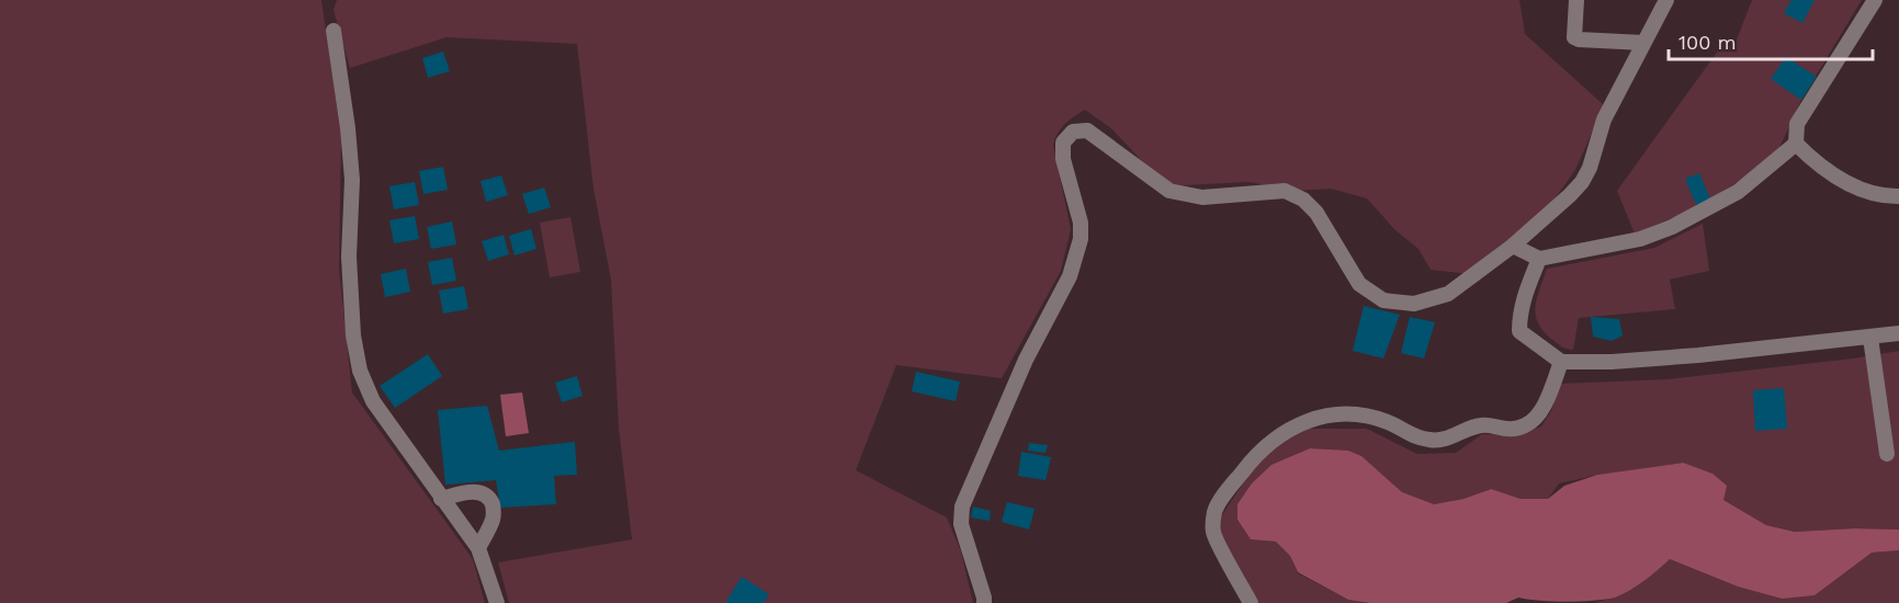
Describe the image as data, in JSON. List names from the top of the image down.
{
  "scale_bar": "100 m"
}
